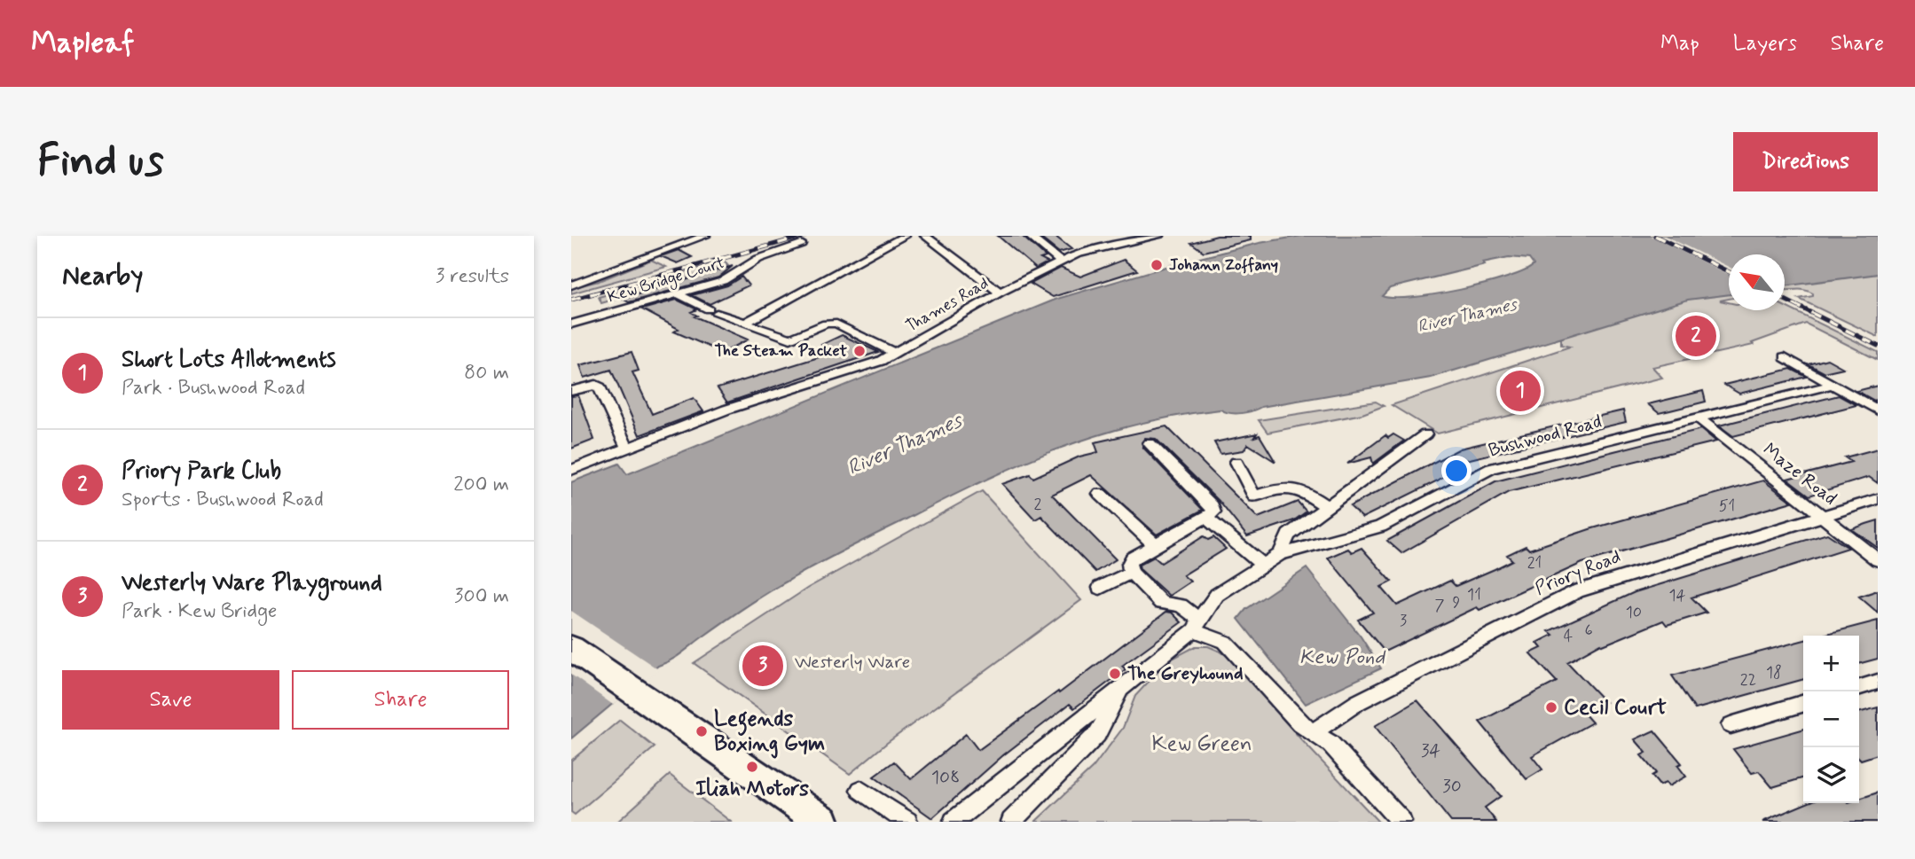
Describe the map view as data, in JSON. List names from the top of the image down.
{
  "streets": {
    "street": [
      "Kew Bridge Court",
      "Thames Road",
      "Bushwood Road",
      "Maze Road",
      "Priory Road"
    ]
  },
  "crossings": [
    ["Bushwood Road", "Maze Road"],
    ["Maze Road", "Priory Road"]
  ],
  "water": ["River Thames", "Kew Pond"],
  "parks": ["Westerly Ware", "Kew Green"],
  "places": [
    "Johann Zoffany",
    "The Steam Packet",
    "The Greyhound",
    "Cecil Court",
    "Legends Boxing Gym",
    "Iliah Motors"
  ],
  "house_numbers": [
    "2",
    "51",
    "21",
    "11",
    "14",
    "9",
    "7",
    "10",
    "3",
    "6",
    "4",
    "18",
    "22",
    "34",
    "108",
    "30"
  ],
  "north": "top left",
  "page": {
    "header": "Mapleaf",
    "nav": ["Map", "Layers", "Share"],
    "buttons": [
      "Directions",
      ["Save", "Share"]
    ],
    "title": "Find us",
    "heading": ["Nearby", "3 results"],
    "pins": ["2", "1", "3"],
    "list": [
      {
        "mark": "1",
        "name": "Short Lots Allotments",
        "note": "Park · Bushwood Road",
        "value": "80 m"
      },
      {
        "mark": "2",
        "name": "Priory Park Club",
        "note": "Sports · Bushwood Road",
        "value": "200 m"
      },
      {
        "mark": "3",
        "name": "Westerly Ware Playground",
        "note": "Park · Kew Bridge",
        "value": "300 m"
      }
    ],
    "map_buttons": ["+", "−"]
  }
}
